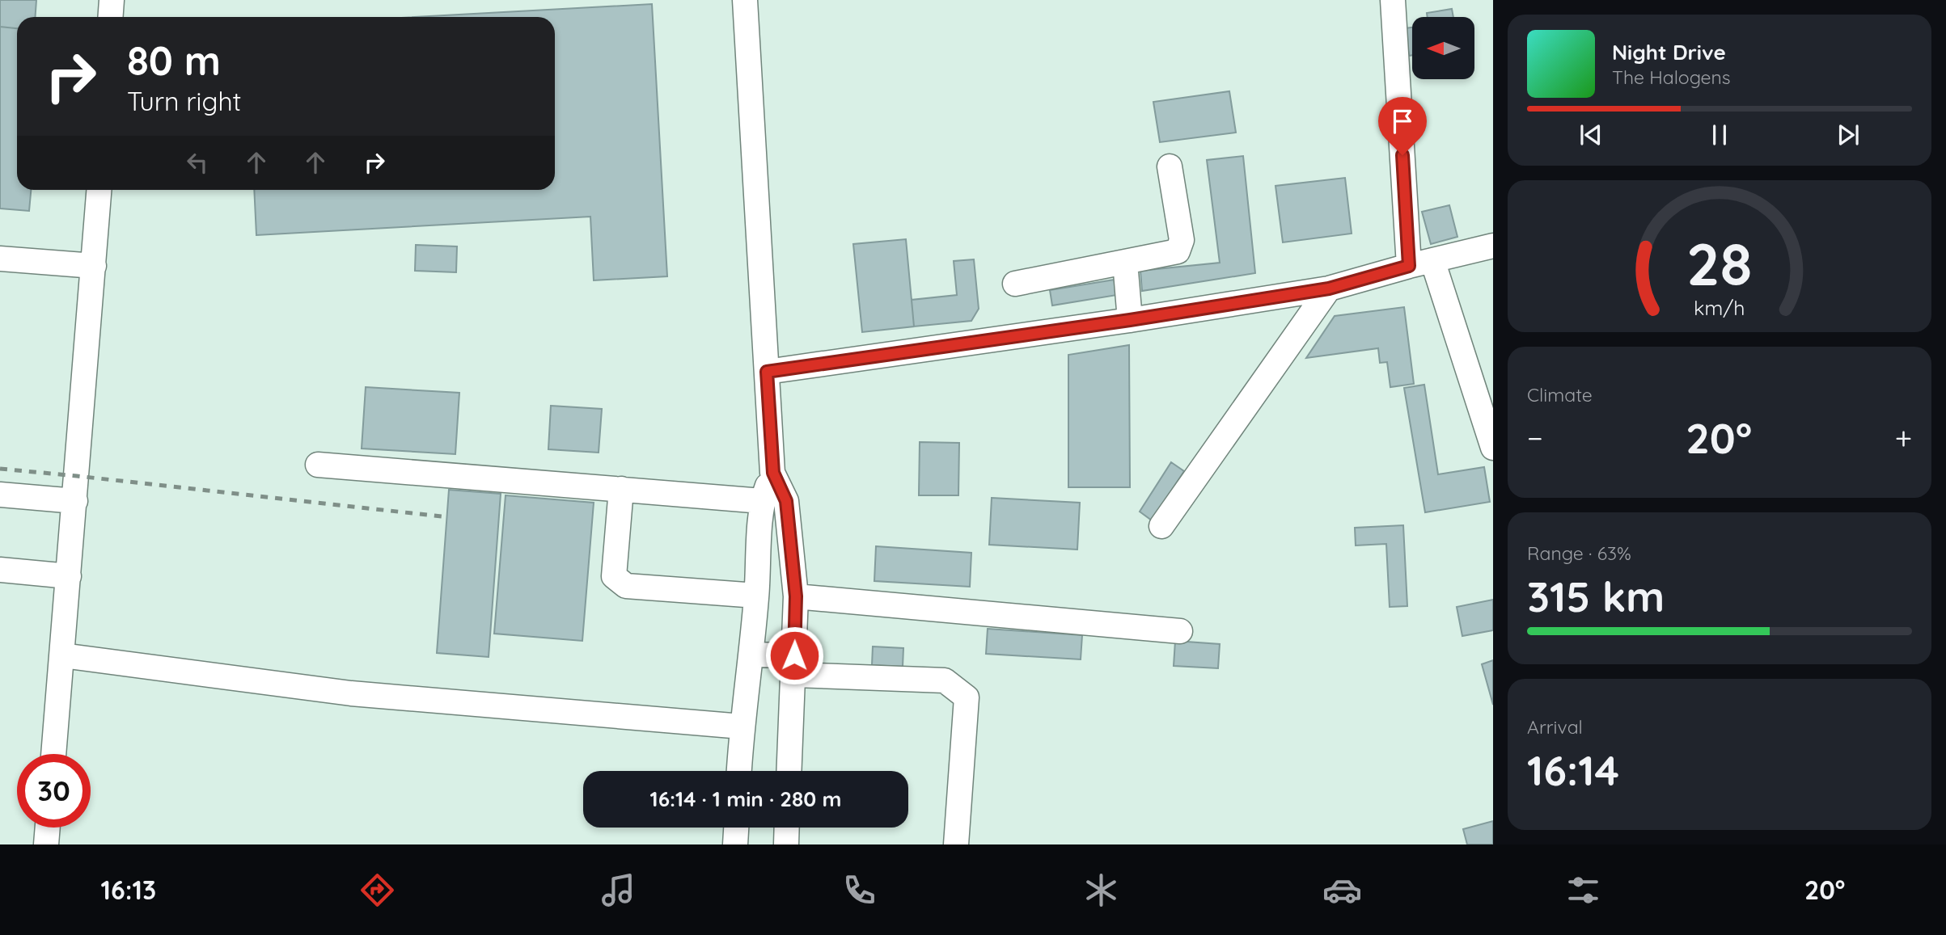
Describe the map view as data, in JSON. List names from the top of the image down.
{
  "north": "left",
  "page": {
    "turn": ["80 m", "Turn right"],
    "song": ["Night Drive", "The Halogens"],
    "tile": [
      "Climate",
      ["Range · 63%", "315 km"],
      ["Arrival", "16:14"]
    ],
    "heat": ["−", "20°", "+"],
    "limit": "30",
    "trip": "16:14 · 1 min · 280 m",
    "tabs": ["16:13", "20°"],
    "gauge": ["28", "km/h"]
  }
}
